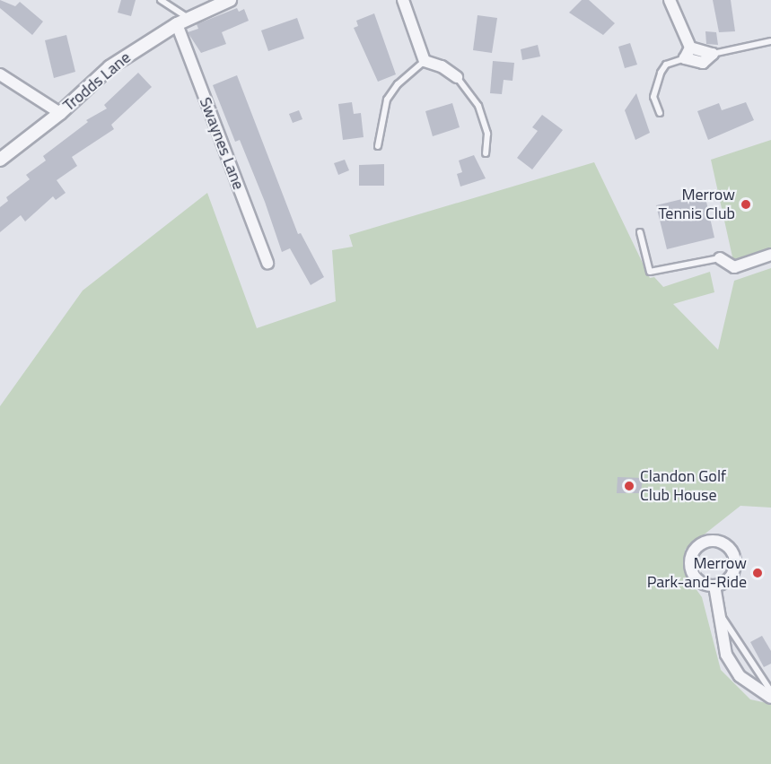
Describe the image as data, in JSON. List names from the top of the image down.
{
  "streets": {
    "street": ["Trodds Lane", "Swaynes Lane"]
  },
  "crossings": [
    ["Trodds Lane", "Swaynes Lane"]
  ],
  "places": ["Merrow Tennis Club", "Clandon Golf Club House", "Merrow Park-and-Ride"]
}
